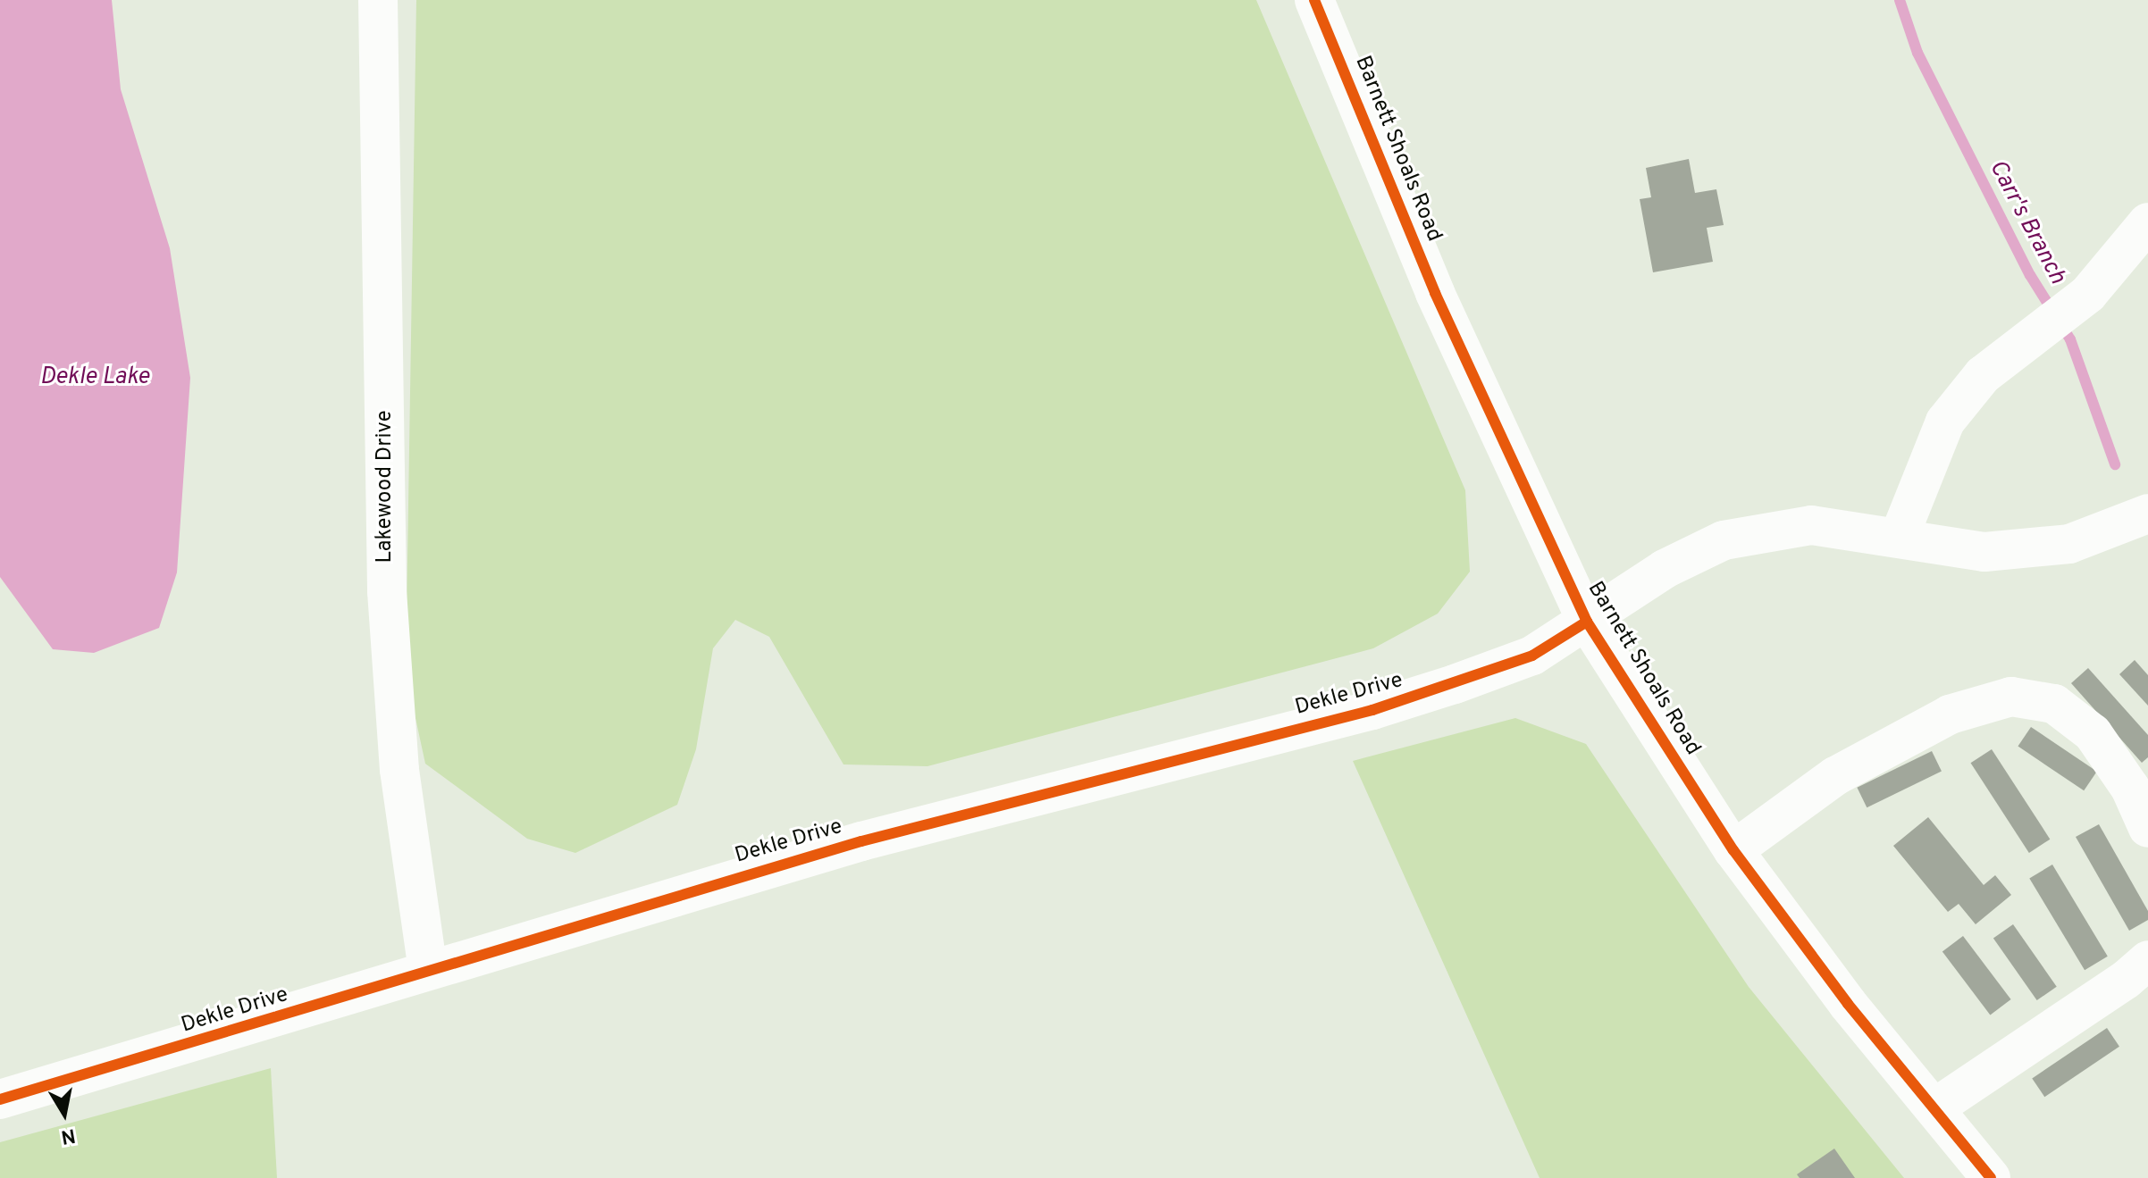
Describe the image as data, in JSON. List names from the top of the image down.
{
  "streets": {
    "street": ["Barnett Shoals Road", "Lakewood Drive", "Dekle Drive"]
  },
  "crossings": [
    ["Barnett Shoals Road", "Dekle Drive"],
    ["Lakewood Drive", "Dekle Drive"]
  ],
  "water": ["Carr's Branch", "Dekle Lake"],
  "north": "bottom"
}
